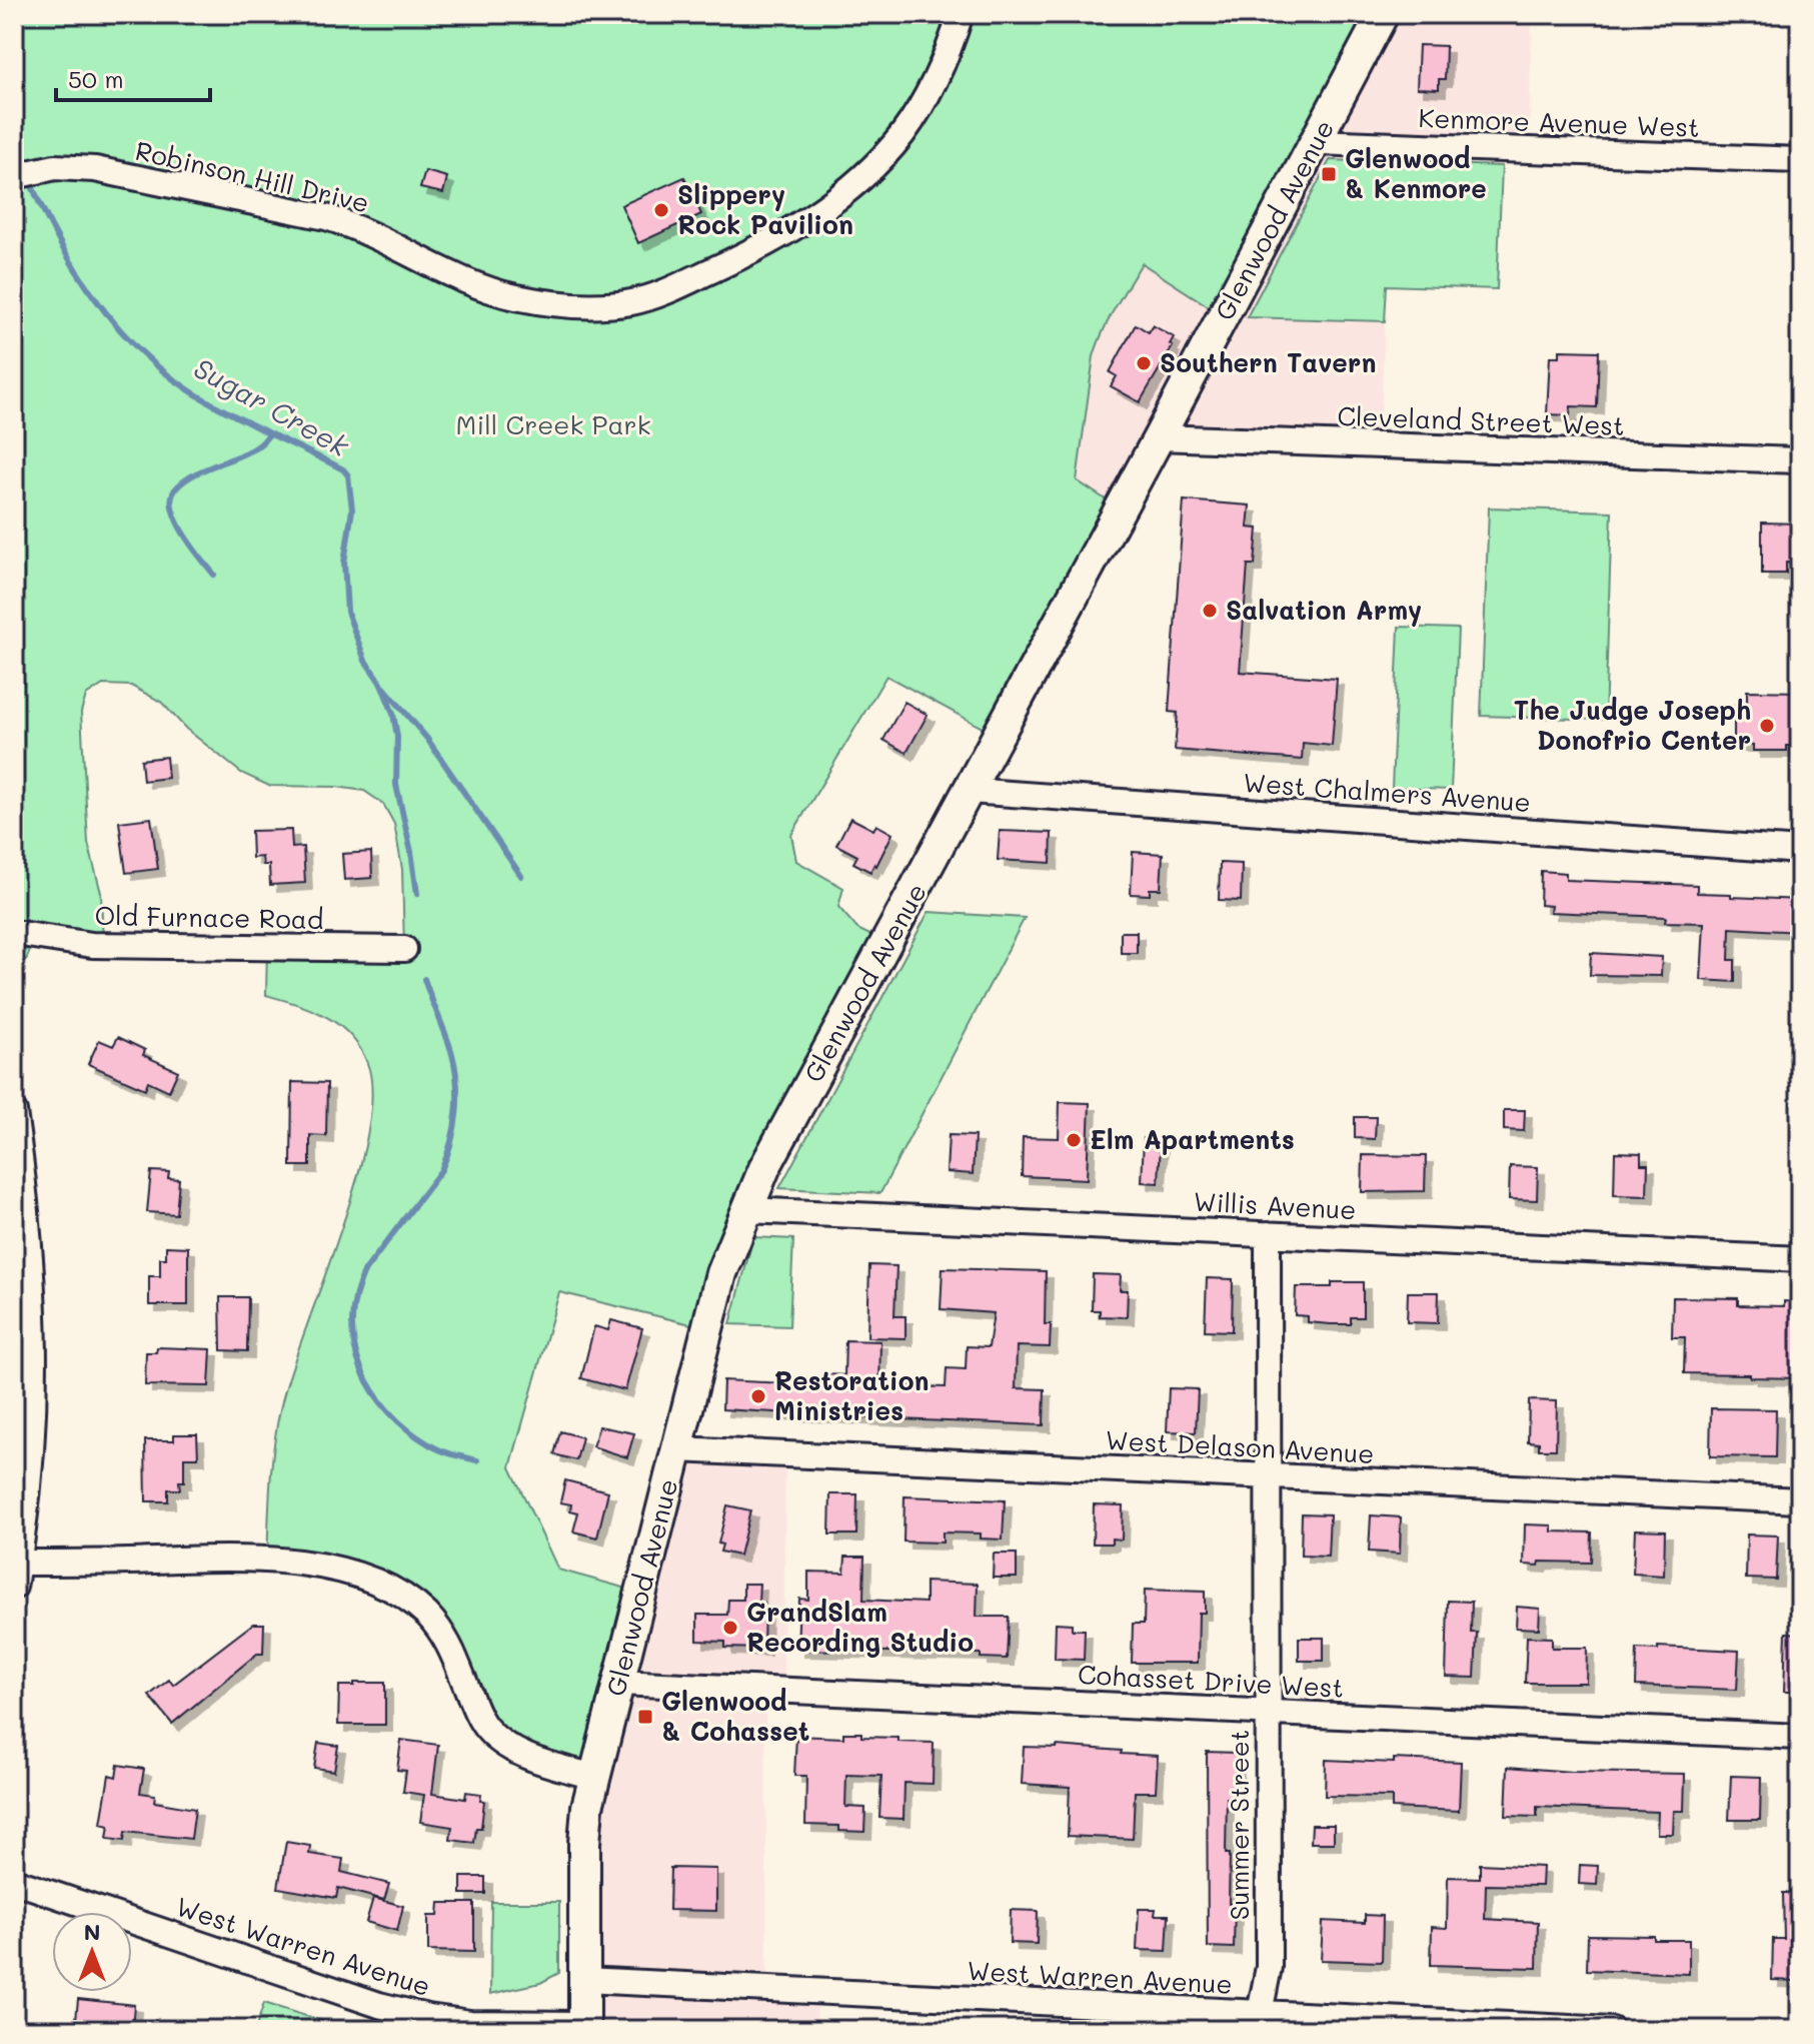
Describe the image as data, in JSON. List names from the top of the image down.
{
  "streets": {
    "main road": ["Glenwood Avenue"],
    "street": [
      "Kenmore Avenue West",
      "Robinson Hill Drive",
      "Cleveland Street West",
      "West Chalmers Avenue",
      "Old Furnace Road",
      "Willis Avenue",
      "West Delason Avenue",
      "Cohasset Drive West",
      "Summer Street",
      "West Warren Avenue"
    ]
  },
  "crossings": [
    ["Kenmore Avenue West", "Glenwood Avenue"],
    ["Glenwood Avenue", "Cleveland Street West"],
    ["Glenwood Avenue", "West Chalmers Avenue"],
    ["Glenwood Avenue", "Willis Avenue"],
    ["Glenwood Avenue", "West Delason Avenue"],
    ["Glenwood Avenue", "Cohasset Drive West"],
    ["Glenwood Avenue", "West Warren Avenue"],
    ["Willis Avenue", "Summer Street"],
    ["West Delason Avenue", "Summer Street"],
    ["Cohasset Drive West", "Summer Street"],
    ["Summer Street", "West Warren Avenue"]
  ],
  "water": ["Sugar Creek"],
  "parks": ["Mill Creek Park"],
  "places": {
    "transit": ["Glenwood & Kenmore", "Glenwood & Cohasset"],
    "other": [
      "Slippery Rock Pavilion",
      "Southern Tavern",
      "Salvation Army",
      "The Judge Joseph Donofrio Center",
      "Elm Apartments",
      "Restoration Ministries",
      "GrandSlam Recording Studio"
    ]
  },
  "scale_bar": "50 m",
  "north": "top"
}
